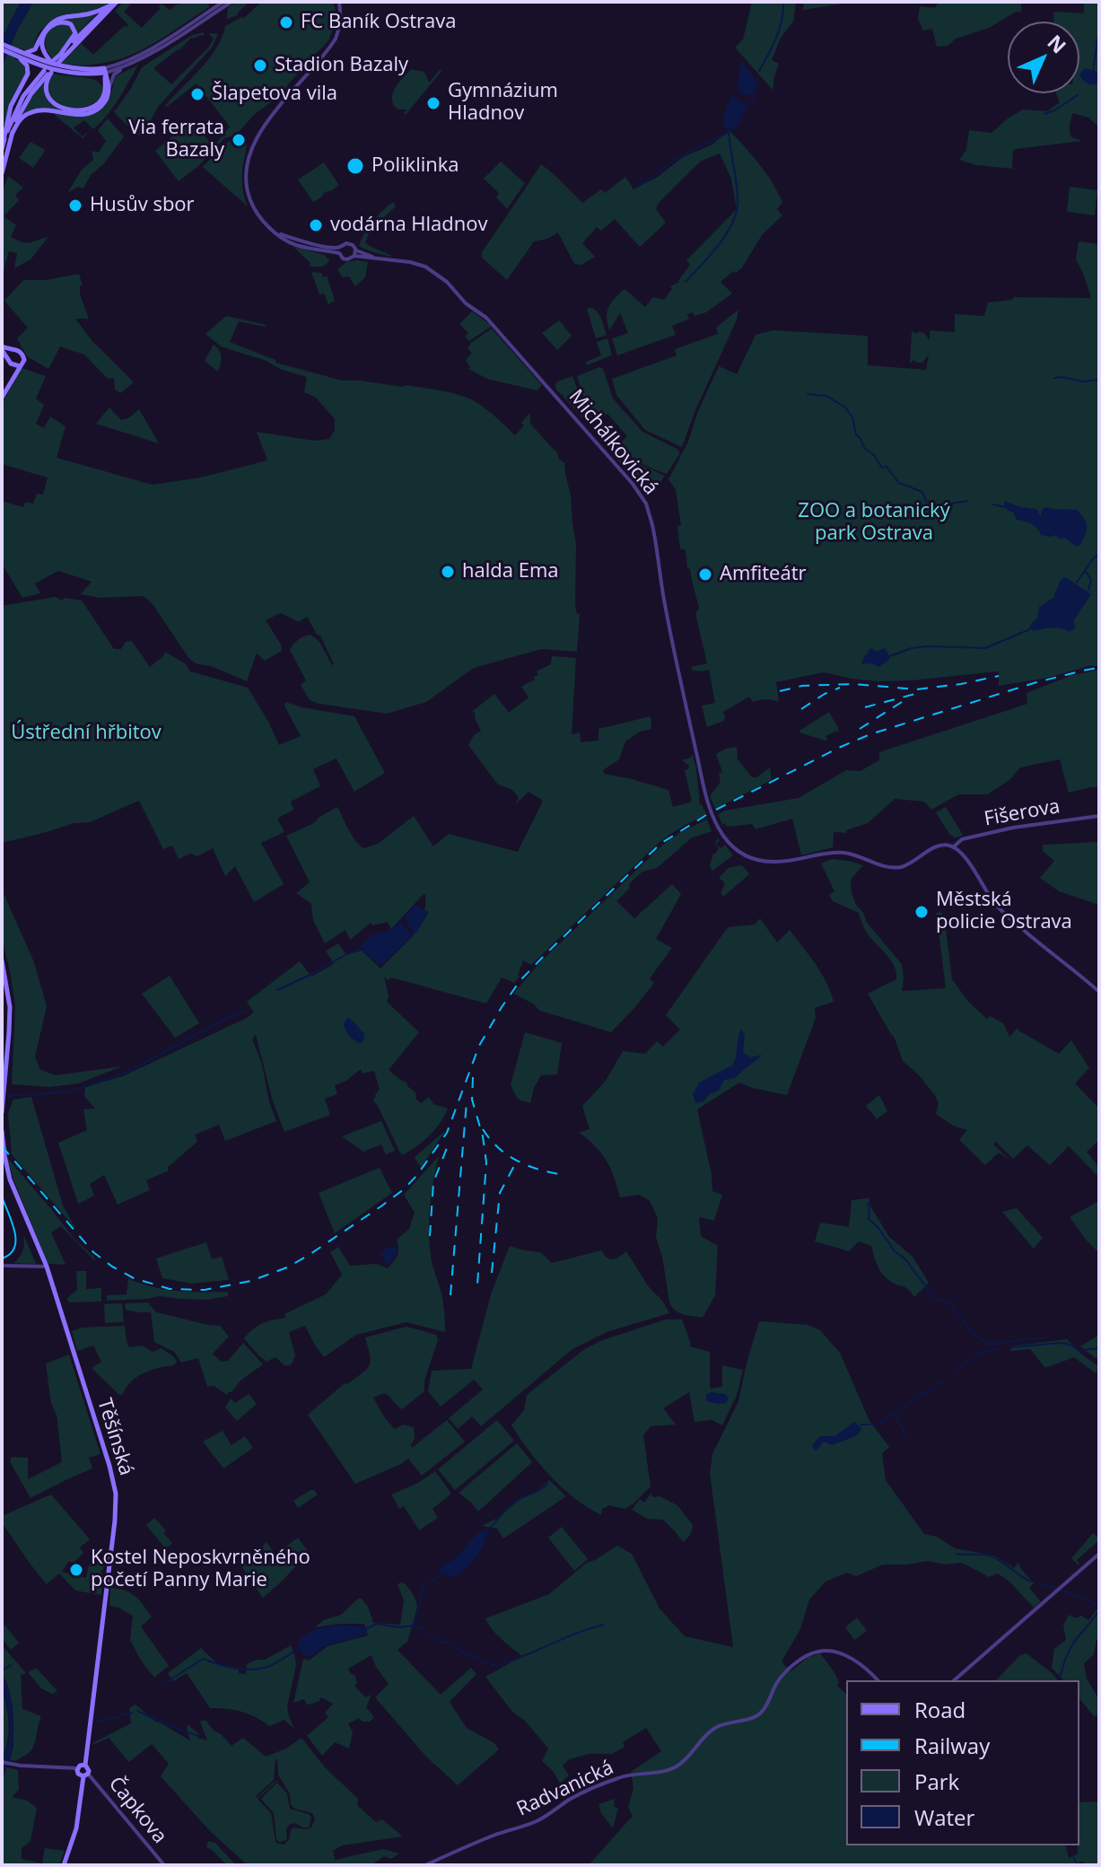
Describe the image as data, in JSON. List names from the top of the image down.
{
  "streets": {
    "main road": ["Těšínská"],
    "street": [
      "Michálkovická",
      "Fišerova",
      "Radvanická",
      "Čapkova"
    ]
  },
  "crossings": [
    ["Michálkovická", "Fišerova"],
    ["Těšínská", "Čapkova"]
  ],
  "parks": ["ZOO a botanický park Ostrava", "Ústřední hřbitov"],
  "places": [
    "FC Baník Ostrava",
    "Stadion Bazaly",
    "Šlapetova vila",
    "Gymnázium Hladnov",
    "Via ferrata Bazaly",
    "Poliklinka",
    "Husův sbor",
    "vodárna Hladnov",
    "halda Ema",
    "Amfiteátr",
    "Městská policie Ostrava",
    "Kostel Neposkvrněného početí Panny Marie"
  ],
  "legend": [
    "Road",
    "Railway",
    "Park",
    "Water"
  ],
  "north": "top right"
}
